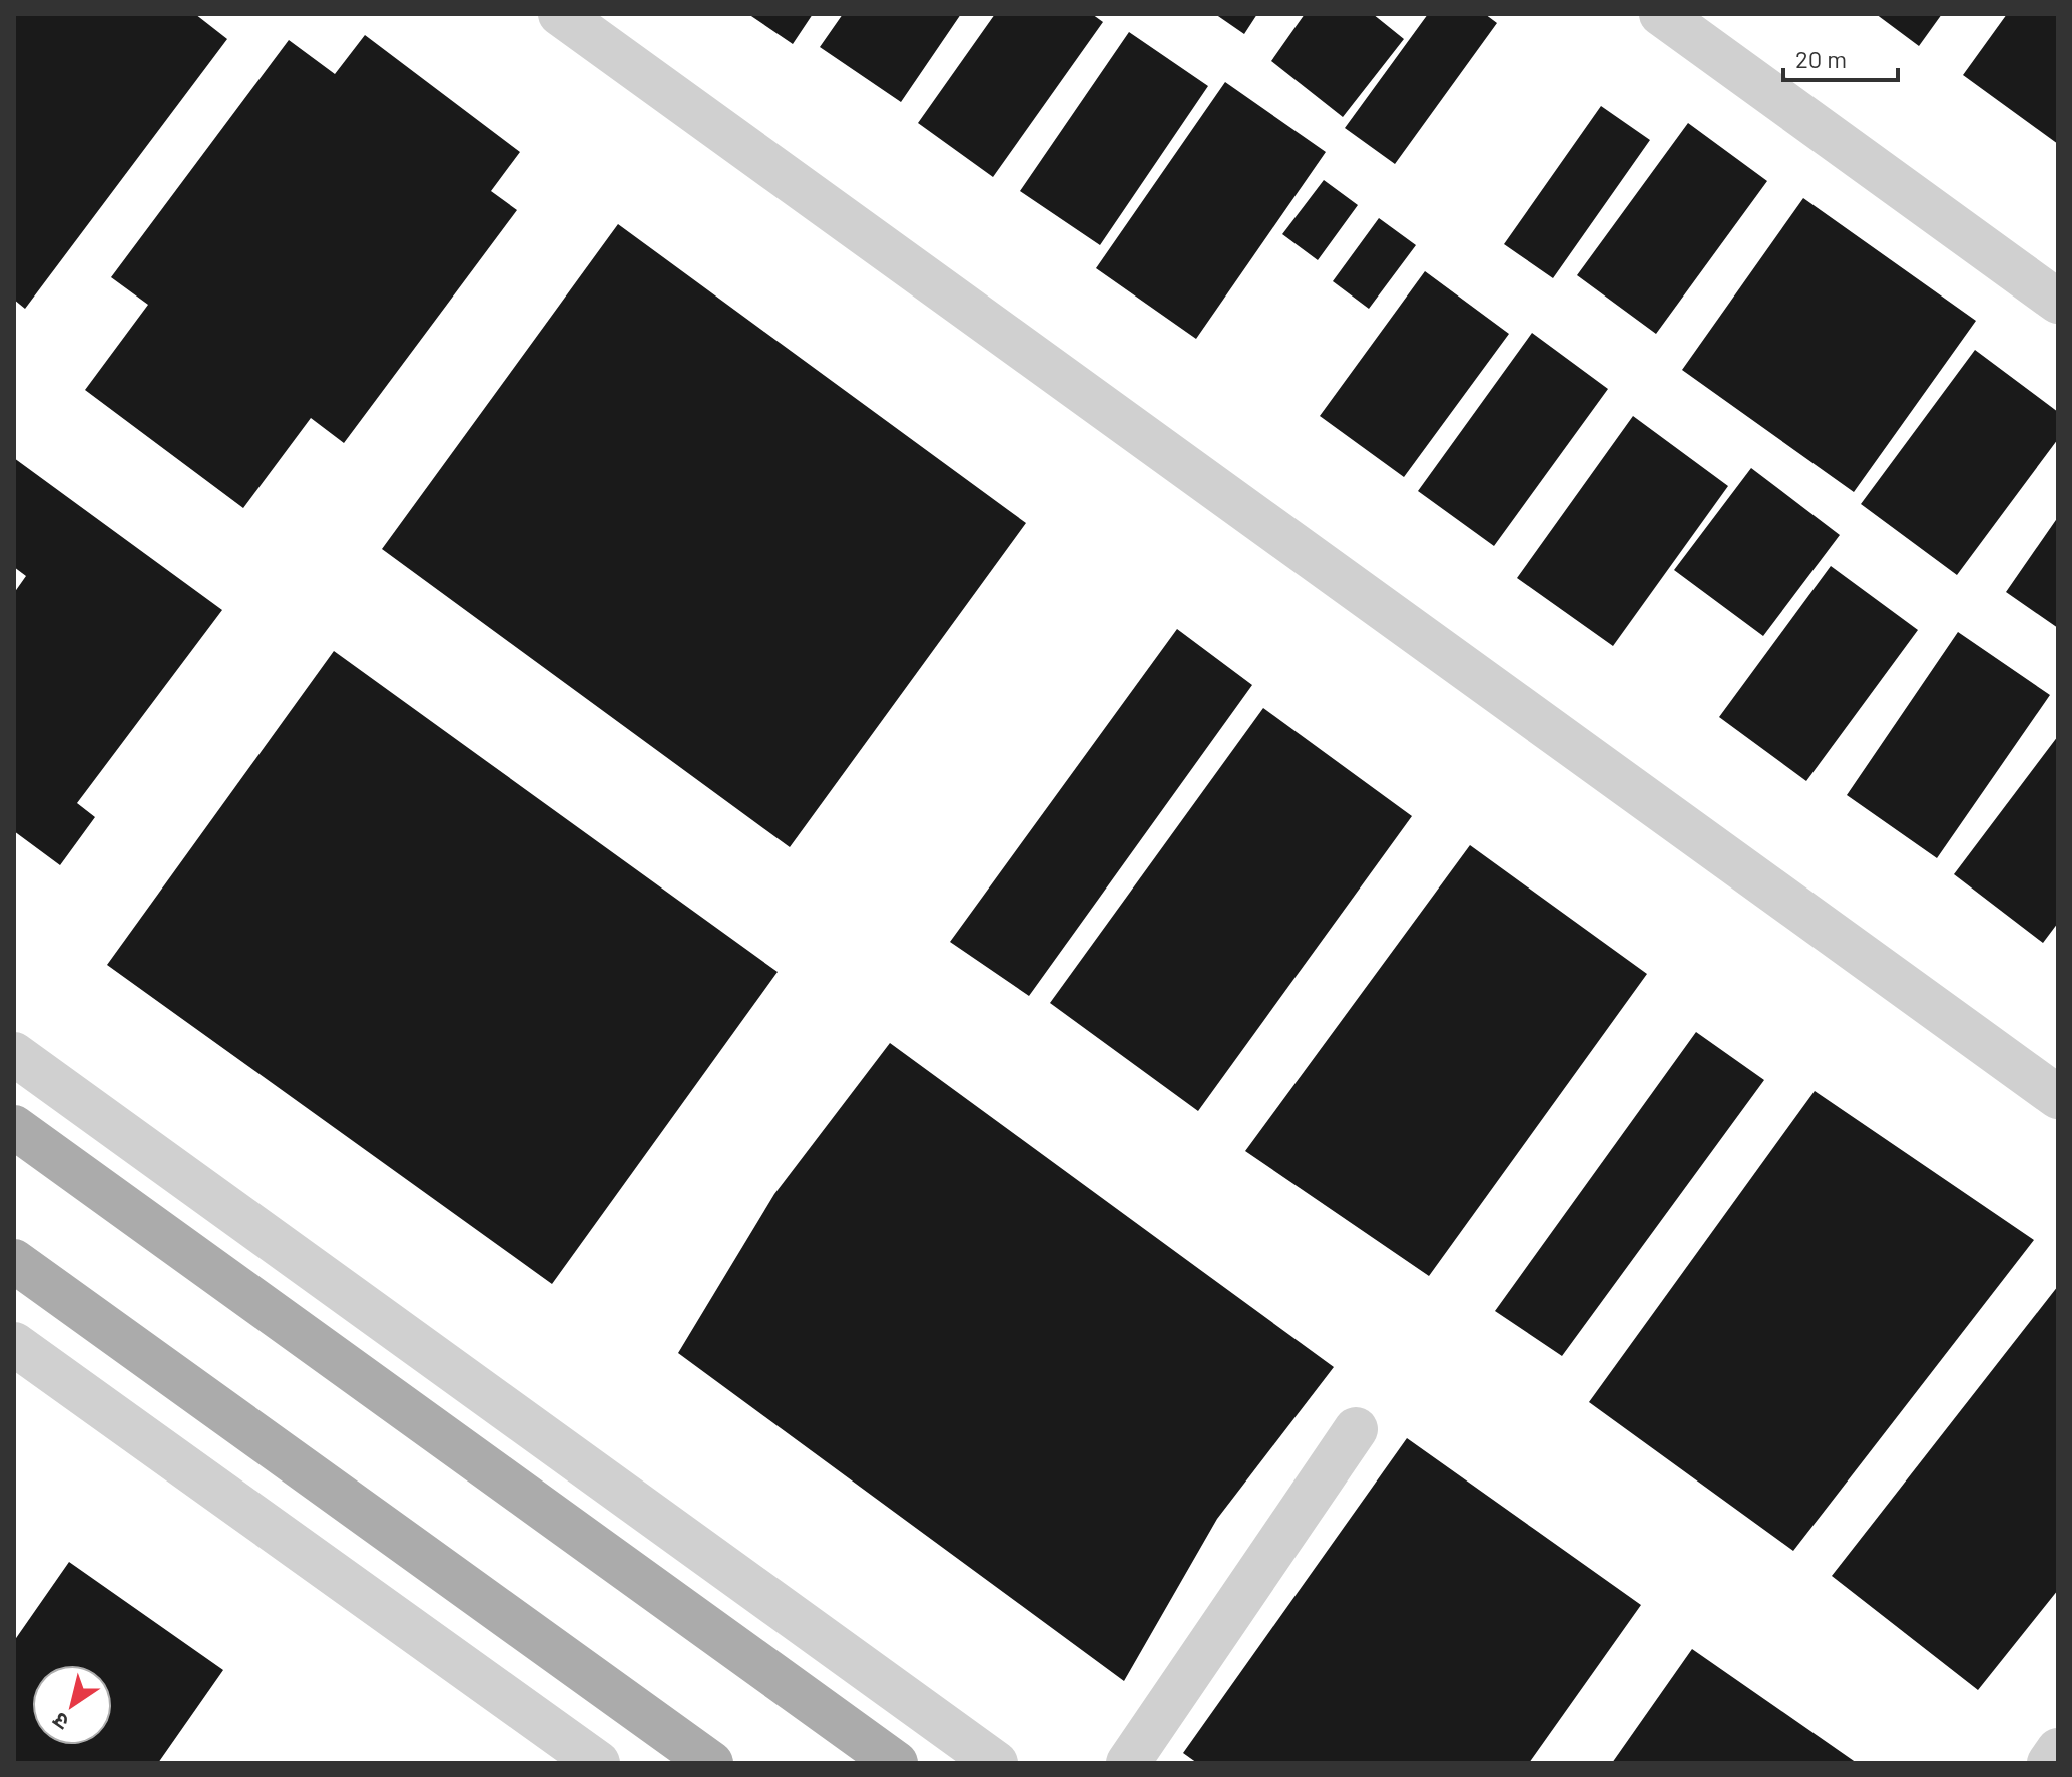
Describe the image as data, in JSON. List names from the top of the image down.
{
  "scale_bar": "20 m",
  "north": "bottom left"
}
